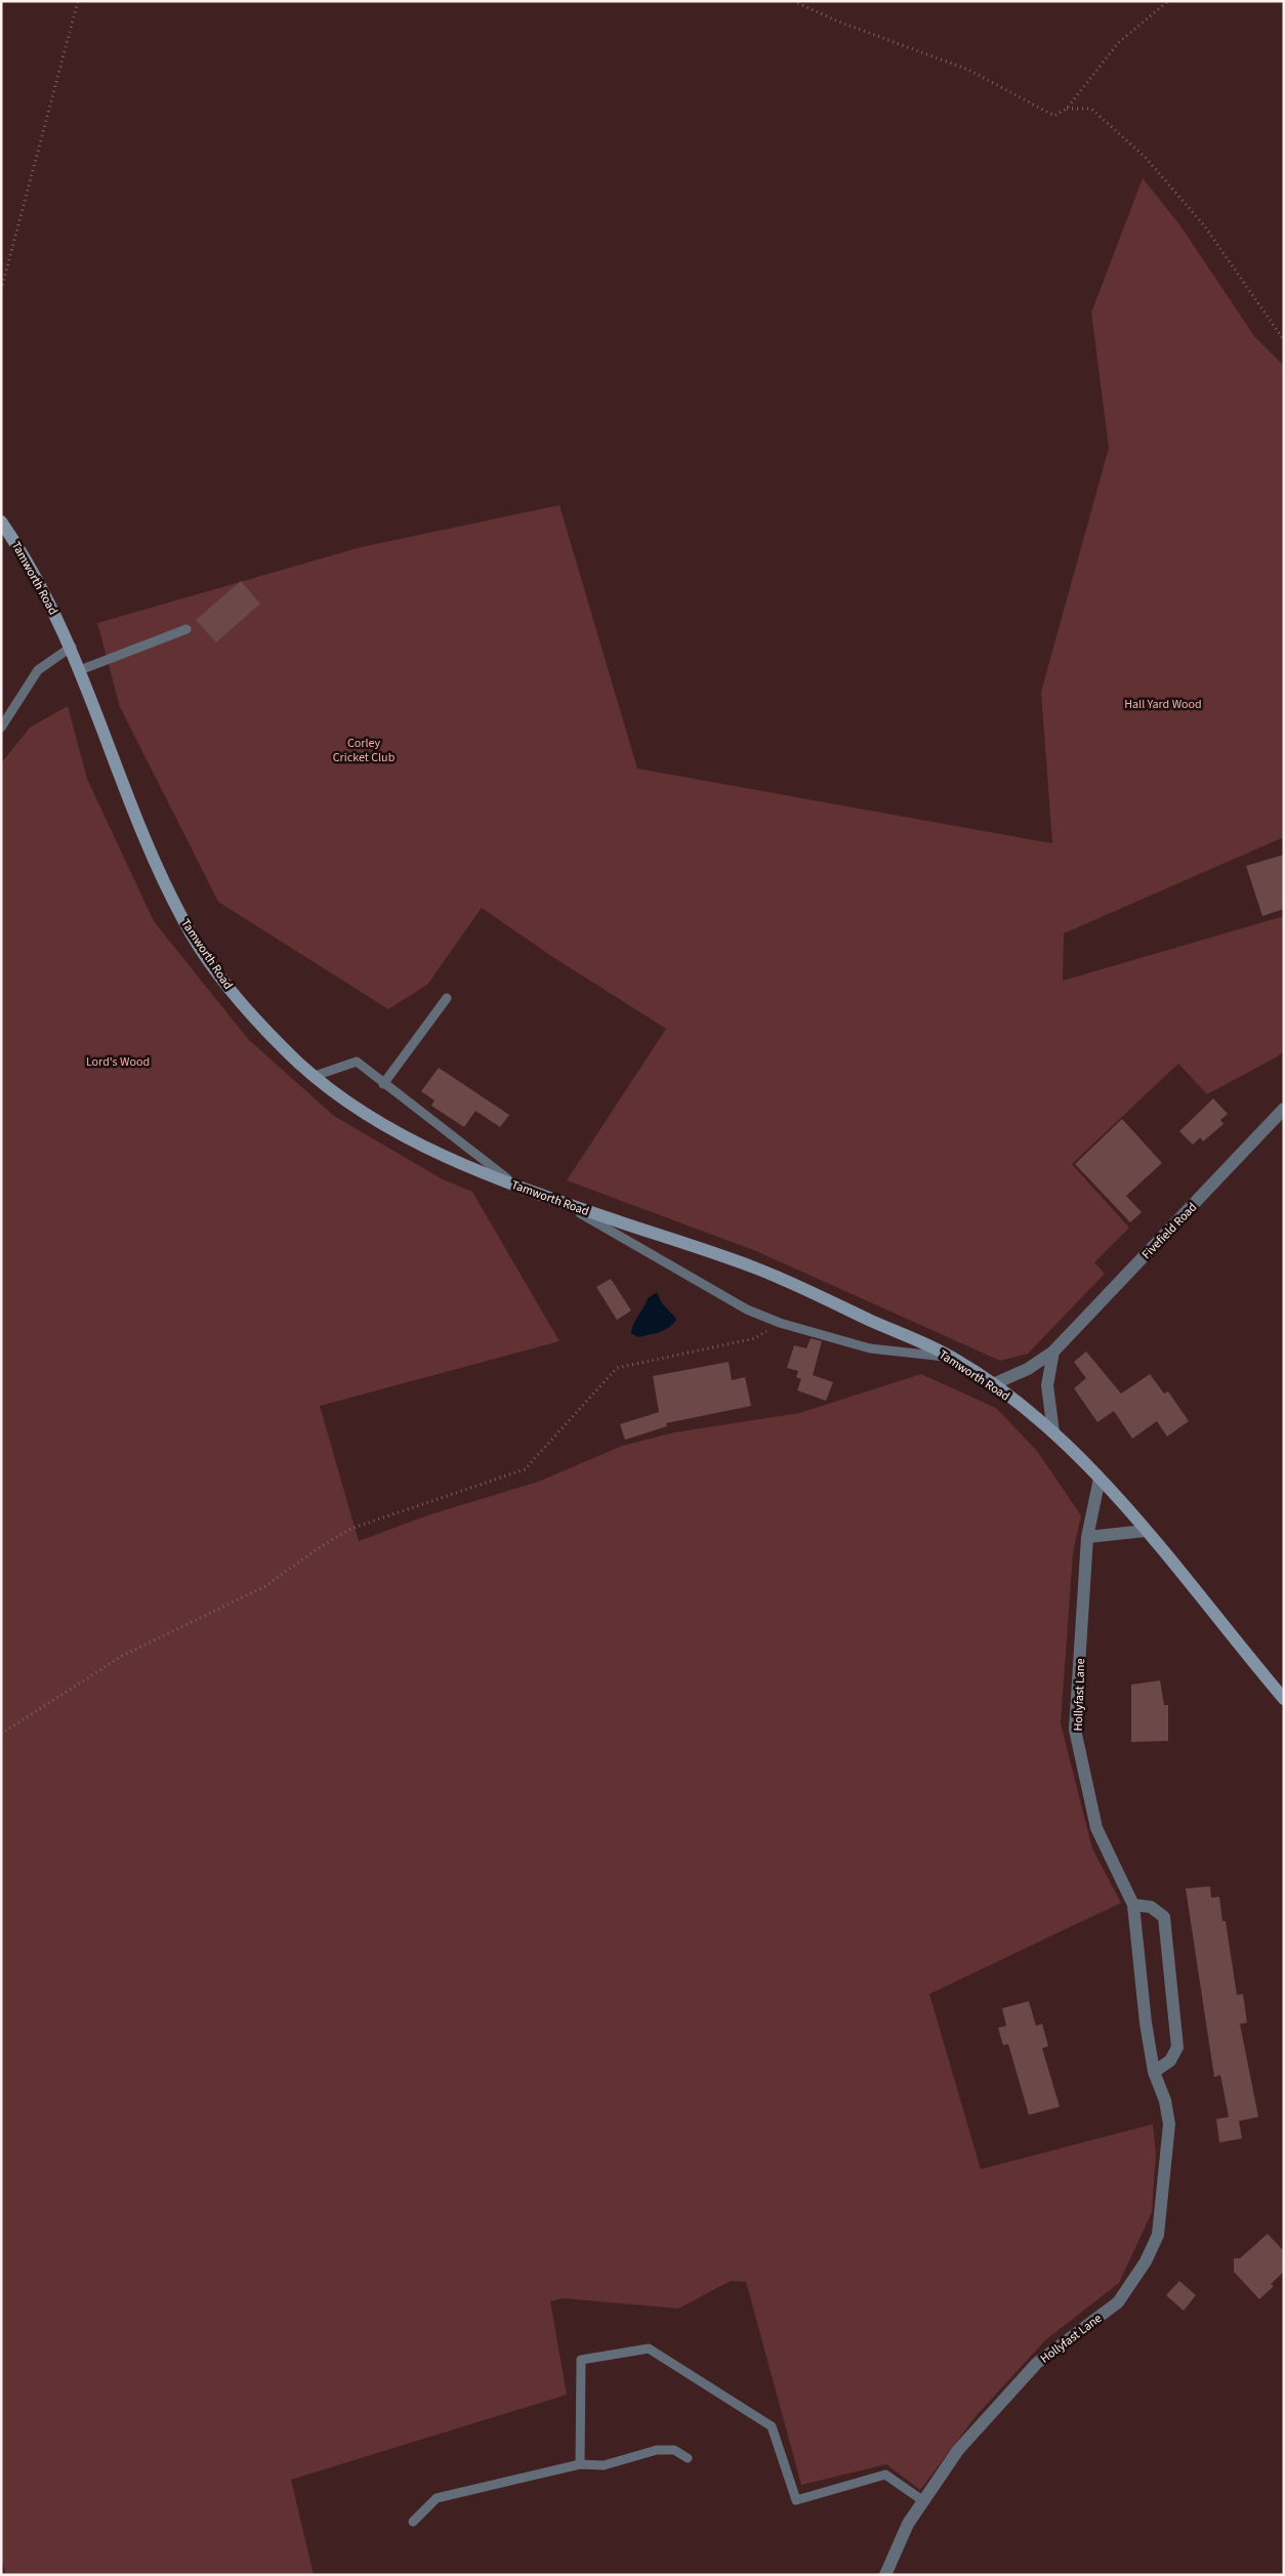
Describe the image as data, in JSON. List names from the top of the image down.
{
  "streets": {
    "main road": ["Tamworth Road"],
    "street": ["Fivefield Road", "Hollyfast Lane"]
  },
  "crossings": [
    ["Tamworth Road", "Fivefield Road"],
    ["Tamworth Road", "Hollyfast Lane"]
  ],
  "parks": ["Hall Yard Wood", "Corley Cricket Club", "Lord's Wood"]
}
